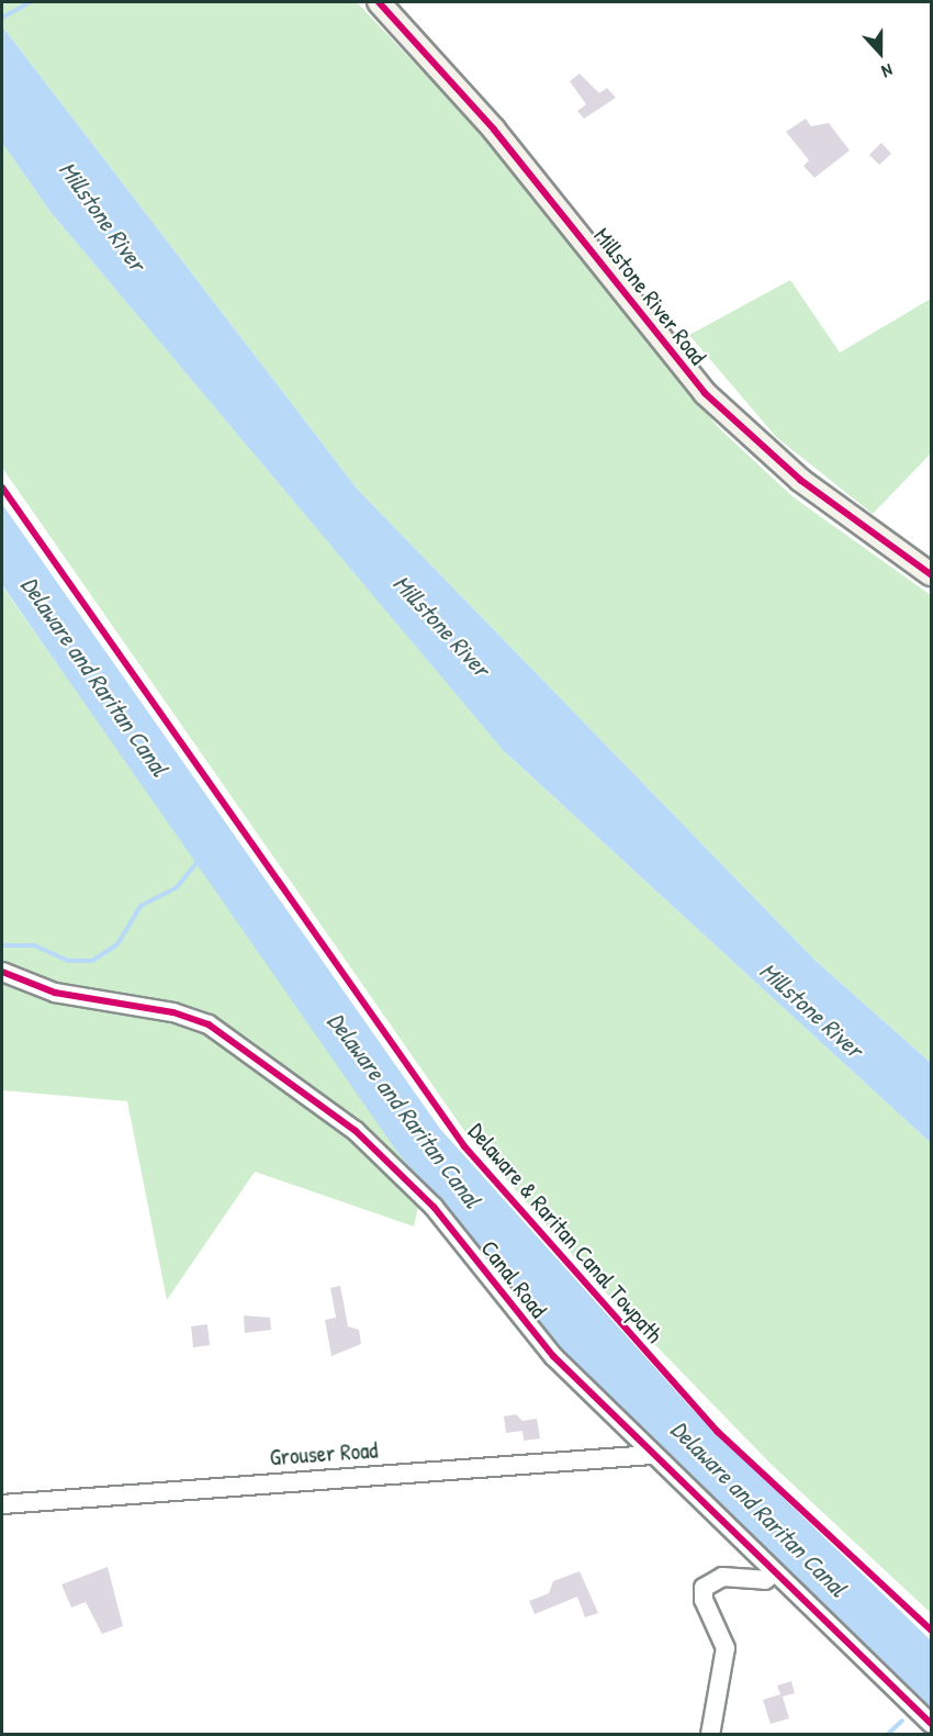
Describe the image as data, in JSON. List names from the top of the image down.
{
  "streets": {
    "main road": ["Millstone River Road"],
    "street": ["Canal Road", "Grouser Road"],
    "cycle path": ["Delaware & Raritan Canal Towpath"]
  },
  "crossings": [
    ["Canal Road", "Grouser Road"]
  ],
  "water": ["Millstone River", "Delaware and Raritan Canal"],
  "north": "bottom"
}
